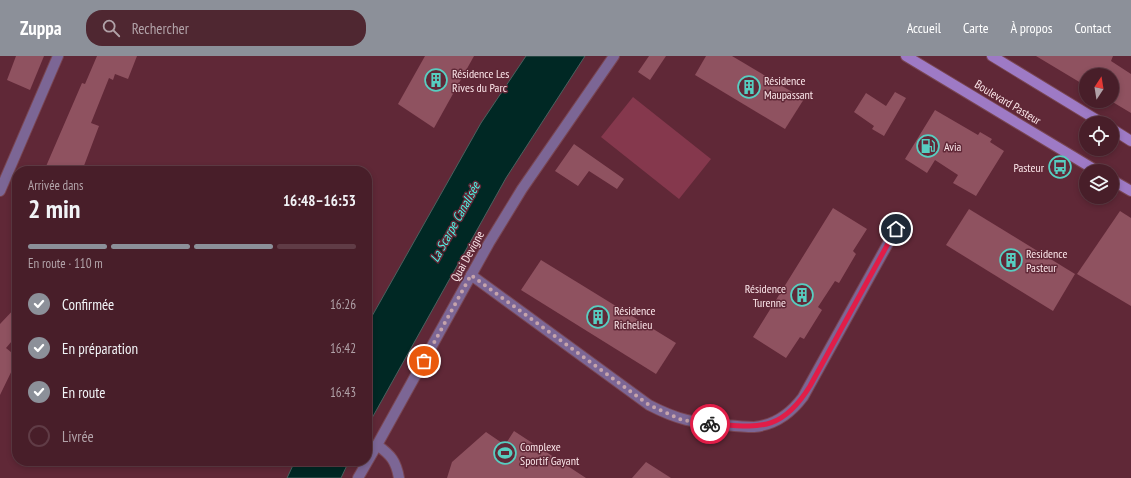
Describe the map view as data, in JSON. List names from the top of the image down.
{
  "streets": {
    "main road": ["Boulevard Pasteur"],
    "street": ["Quai Devigne"]
  },
  "water": ["La Scarpe Canalisée"],
  "places": {
    "building": [
      "Résidence Les Rives du Parc",
      "Résidence Maupassant",
      "Residence Pasteur",
      "Résidence Turenne",
      "Résidence Richelieu"
    ],
    "fuel station": ["Avia"],
    "bus stop": ["Pasteur"],
    "sports": ["Complexe Sportif Gayant"]
  },
  "north": "top",
  "page": {
    "header": "Zuppa",
    "search": "Rechercher",
    "nav": [
      "Accueil",
      "Carte",
      "À propos",
      "Contact"
    ],
    "heading": ["2 min", "Arrivée dans", "16:48–16:53"],
    "bar": "En route · 110 m",
    "list": [
      ["Confirmée", "16:26"],
      ["En préparation", "16:42"],
      ["En route", "16:43"],
      "Livrée"
    ]
  }
}
